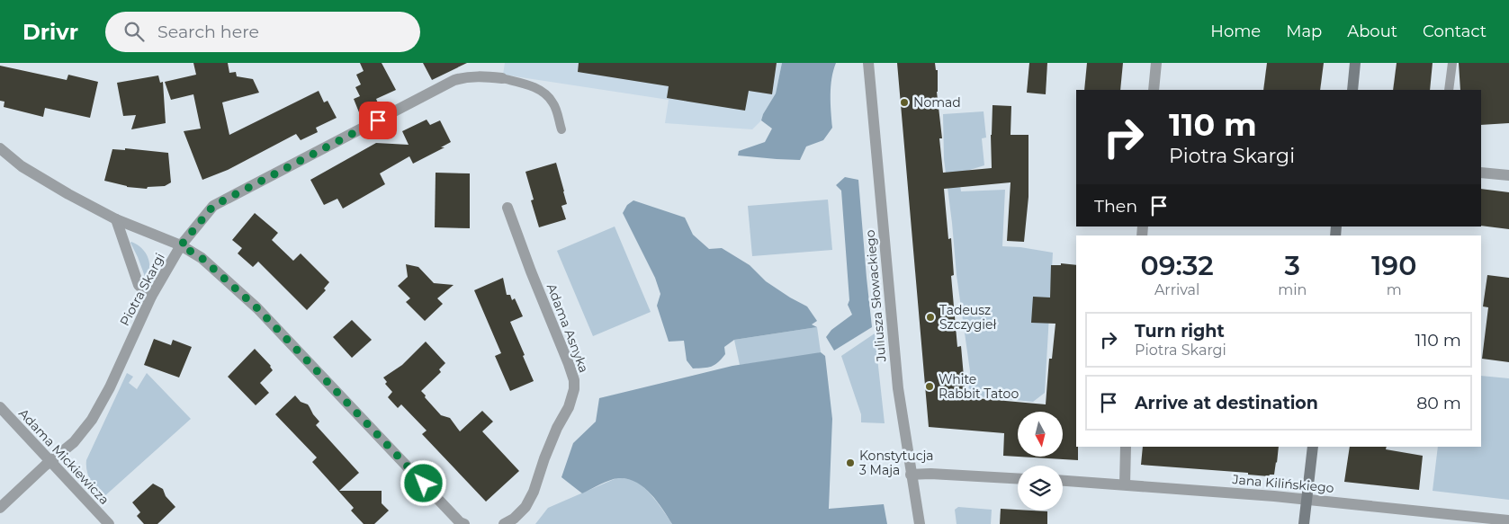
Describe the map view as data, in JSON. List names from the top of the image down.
{
  "streets": {
    "street": [
      "Piotra Skargi",
      "Juliusza Słowackiego",
      "Adama Asnyka",
      "Adama Mickiewicza",
      "Jana Kilińskiego"
    ]
  },
  "crossings": [
    ["Piotra Skargi", "Adama Mickiewicza"]
  ],
  "places": [
    "Nomad",
    "Tadeusz Szczygieł",
    "White Rabbit Tatoo",
    "Konstytucja 3 Maja"
  ],
  "north": "bottom",
  "page": {
    "header": "Drivr",
    "search": "Search here",
    "nav": [
      "Home",
      "Map",
      "About",
      "Contact"
    ],
    "turn": ["110 m", "Piotra Skargi"],
    "then": "Then",
    "eta": [
      "09:32",
      "Arrival",
      "3",
      "min",
      "190",
      "m"
    ],
    "list": [
      {
        "name": "Turn right",
        "note": "Piotra Skargi",
        "value": "110 m"
      },
      {
        "name": "Arrive at destination",
        "value": "80 m"
      }
    ]
  }
}
